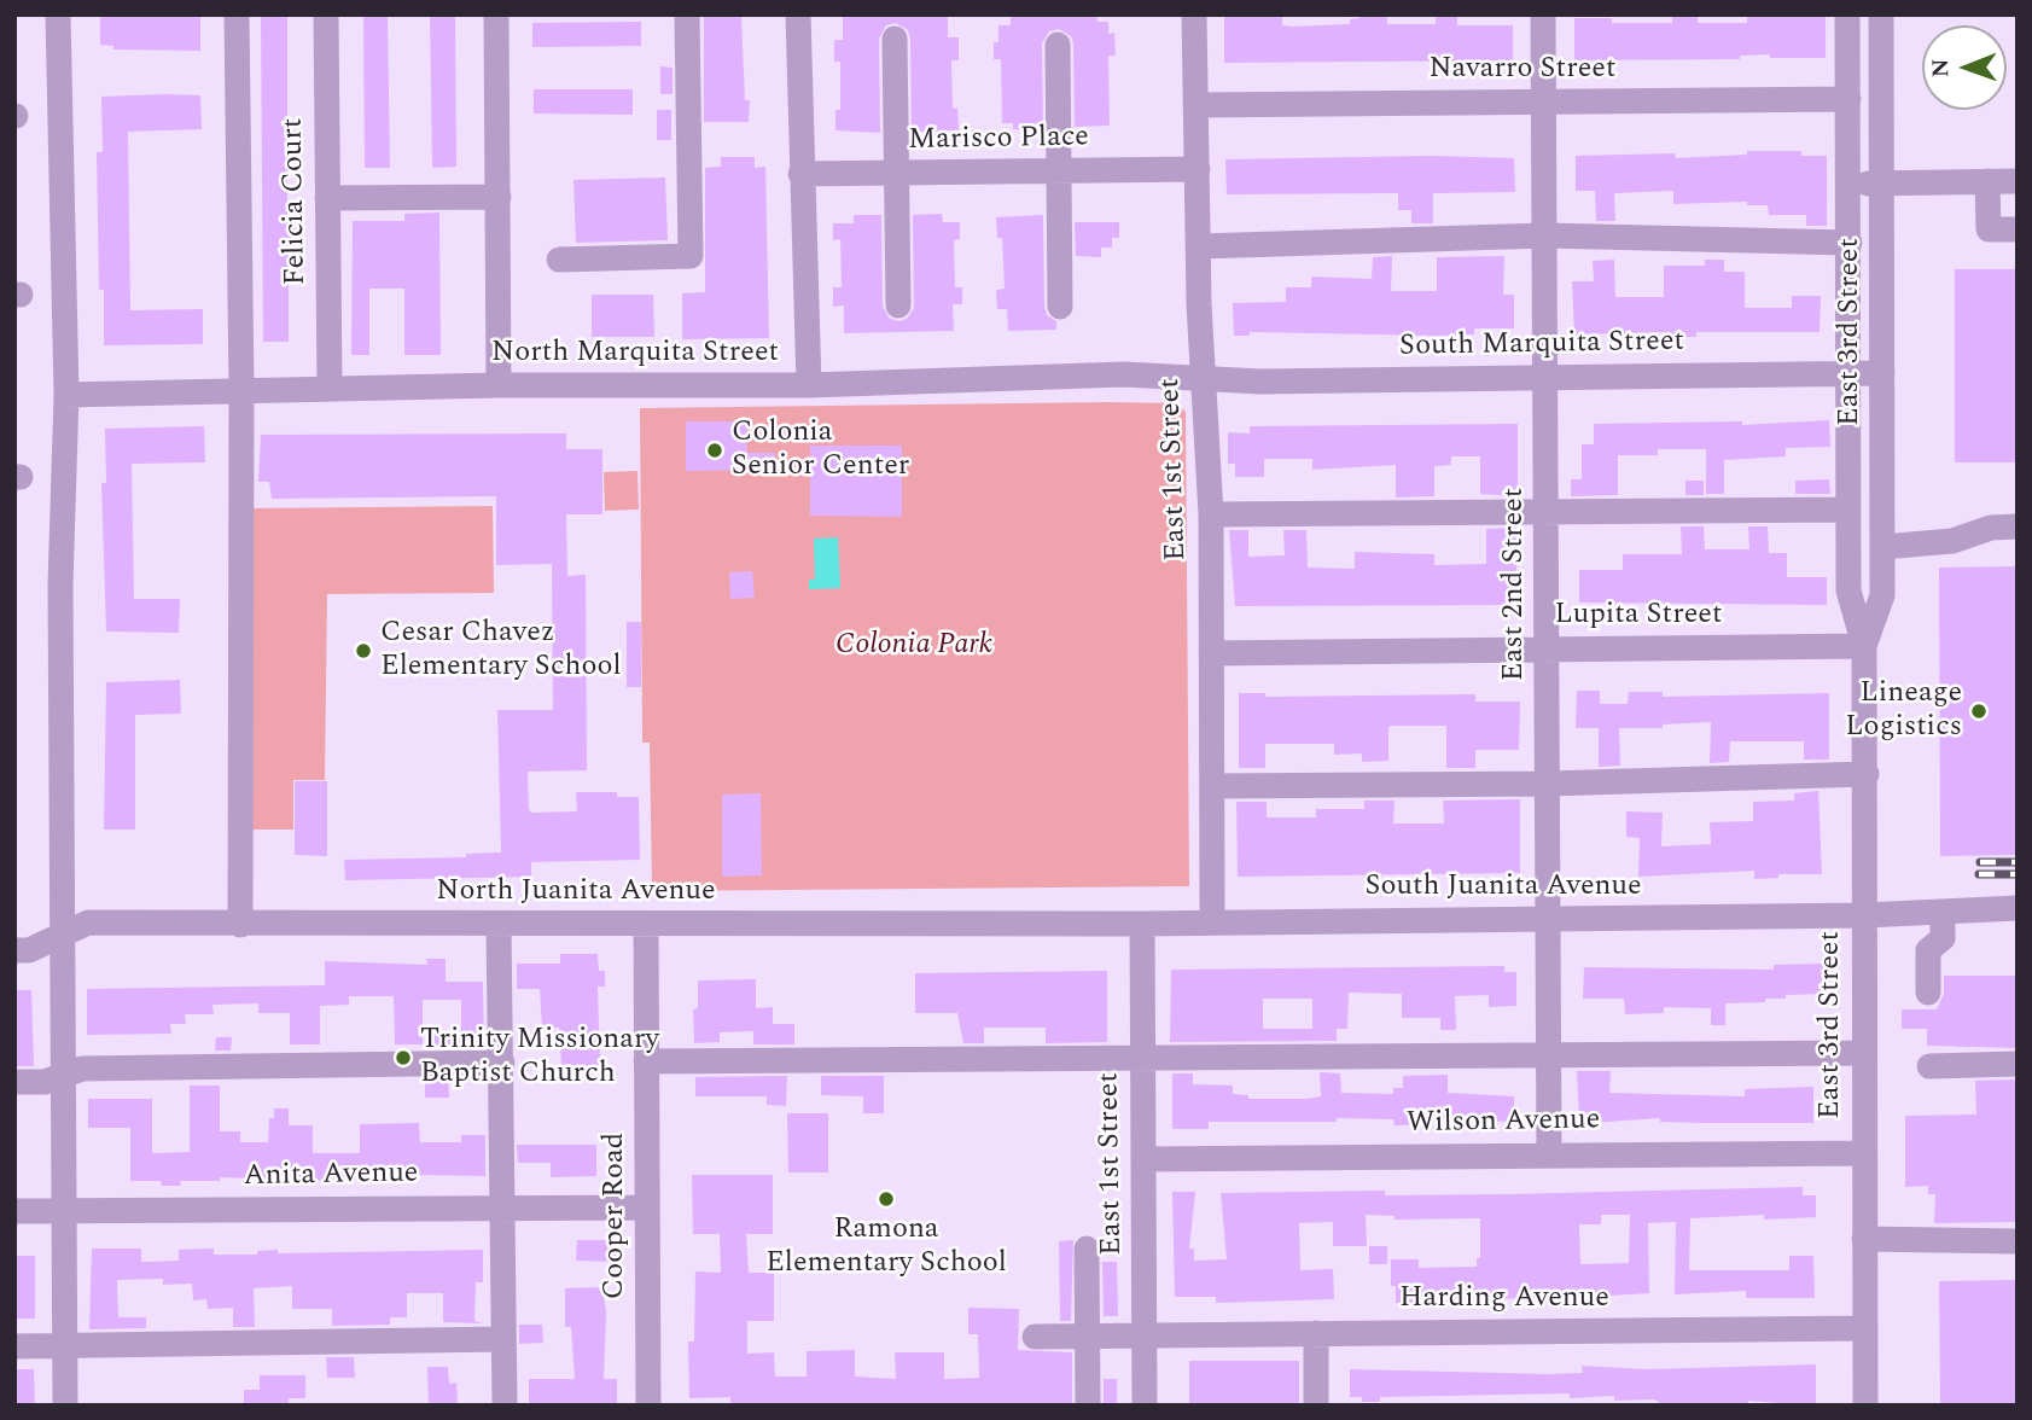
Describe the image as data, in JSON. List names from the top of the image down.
{
  "streets": {
    "street": [
      "Navarro Street",
      "Marisco Place",
      "Felicia Court",
      "East 3rd Street",
      "South Marquita Street",
      "North Marquita Street",
      "East 1st Street",
      "East 2nd Street",
      "Lupita Street",
      "South Juanita Avenue",
      "North Juanita Avenue",
      "Wilson Avenue",
      "Anita Avenue",
      "Cooper Road",
      "Harding Avenue"
    ]
  },
  "crossings": [
    ["Navarro Street", "East 3rd Street"],
    ["Navarro Street", "East 1st Street"],
    ["Navarro Street", "East 2nd Street"],
    ["Marisco Place", "East 1st Street"],
    ["Felicia Court", "North Marquita Street"],
    ["East 3rd Street", "South Marquita Street"],
    ["East 3rd Street", "Lupita Street"],
    ["East 3rd Street", "South Juanita Avenue"],
    ["East 3rd Street", "Wilson Avenue"],
    ["East 3rd Street", "Harding Avenue"],
    ["South Marquita Street", "North Marquita Street"],
    ["South Marquita Street", "East 1st Street"],
    ["South Marquita Street", "East 2nd Street"],
    ["North Marquita Street", "East 1st Street"],
    ["East 1st Street", "Lupita Street"],
    ["East 1st Street", "South Juanita Avenue"],
    ["East 1st Street", "North Juanita Avenue"],
    ["East 1st Street", "Wilson Avenue"],
    ["East 1st Street", "Harding Avenue"],
    ["East 2nd Street", "Lupita Street"],
    ["East 2nd Street", "South Juanita Avenue"],
    ["East 2nd Street", "Wilson Avenue"],
    ["South Juanita Avenue", "North Juanita Avenue"],
    ["North Juanita Avenue", "Cooper Road"],
    ["Anita Avenue", "Cooper Road"]
  ],
  "parks": ["Colonia Park"],
  "places": [
    "Colonia Senior Center",
    "Cesar Chavez Elementary School",
    "Lineage Logistics",
    "Trinity Missionary Baptist Church",
    "Ramona Elementary School"
  ],
  "north": "left"
}
